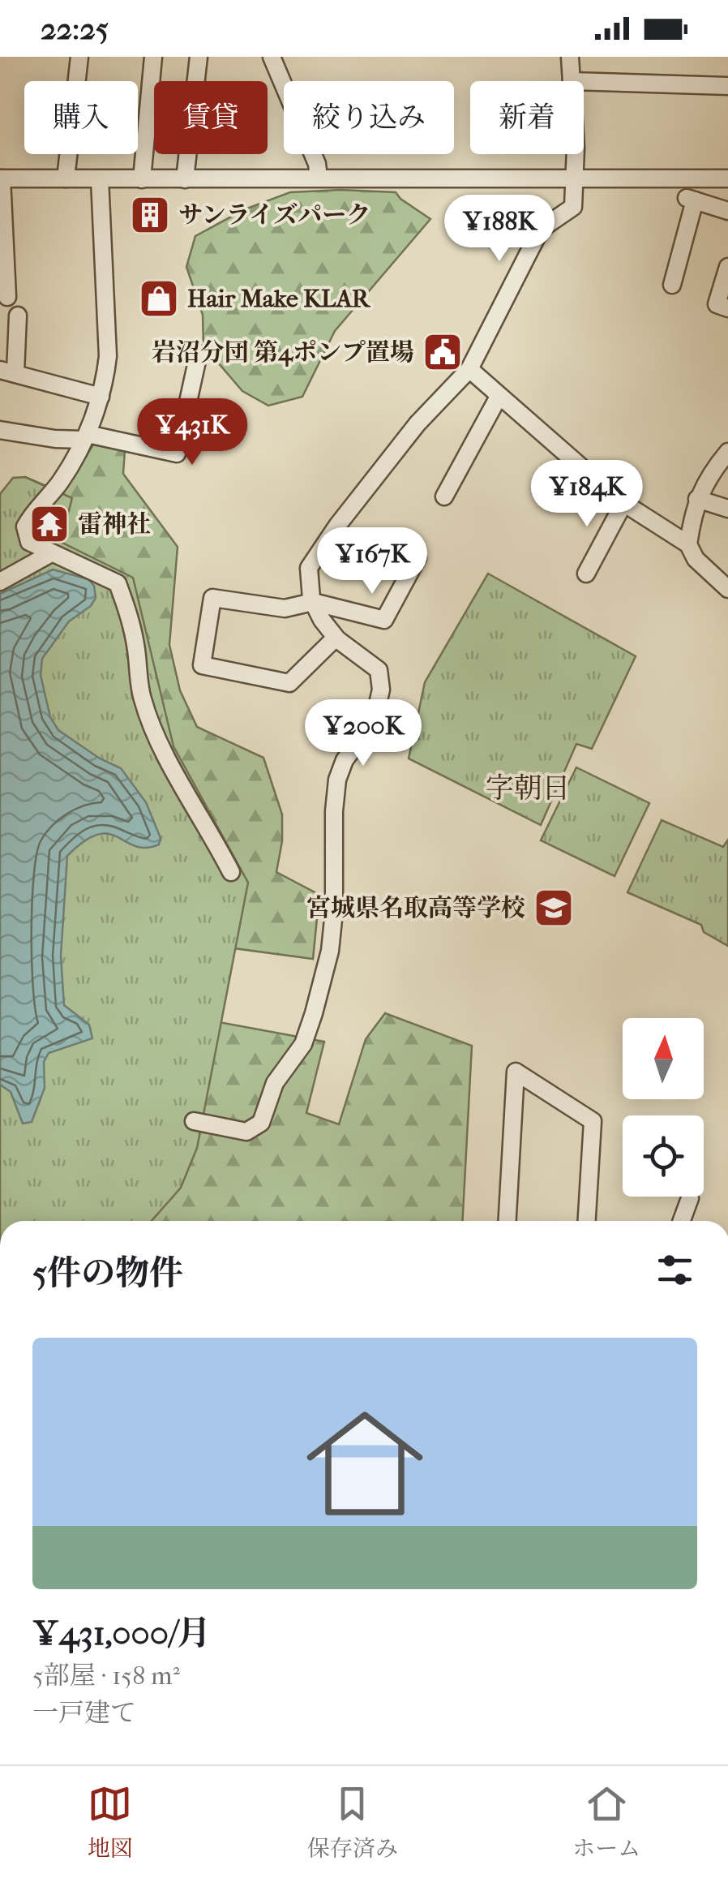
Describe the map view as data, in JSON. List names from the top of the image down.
{
  "districts": ["字朝日"],
  "places": {
    "building": ["サンライズパーク"],
    "shop": ["Hair Make KLAR"],
    "public building": ["岩沼分団 第4ポンプ置場"],
    "temple": ["雷神社"],
    "school or university": ["宮城県名取高等学校"]
  },
  "north": "top",
  "page": {
    "status": "22:25",
    "chip": [
      "購入",
      "賃貸",
      "絞り込み",
      "新着"
    ],
    "price": [
      "¥188K",
      "¥431K",
      "¥184K",
      "¥167K",
      "¥200K"
    ],
    "heading": "5件の物件",
    "list": [
      {
        "name": "¥431,000/月",
        "note": "5部屋 · 158 m² · 一戸建て"
      }
    ],
    "tabs": ["地図", "保存済み", "ホーム"]
  }
}
